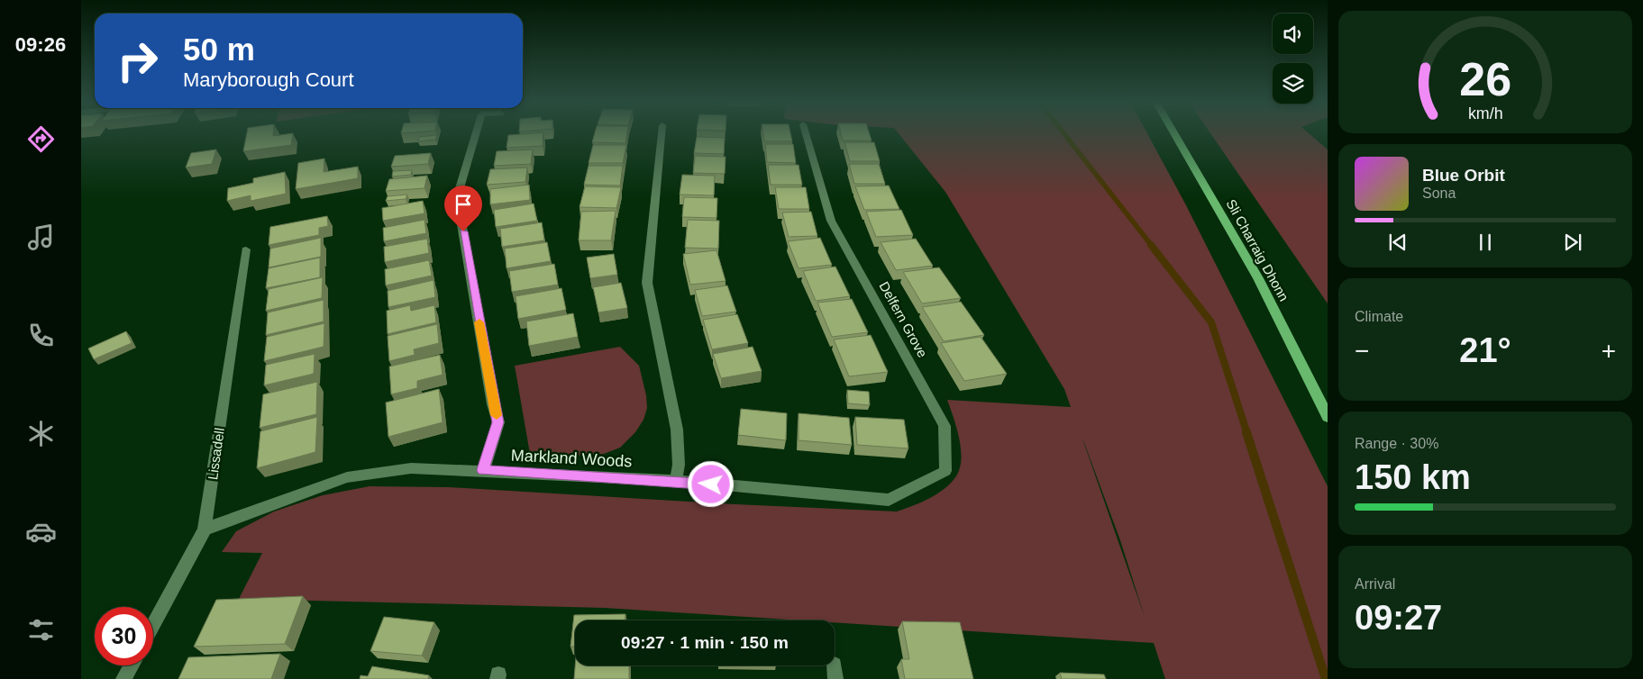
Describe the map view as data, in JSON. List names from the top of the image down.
{
  "streets": {
    "highway": ["Sli Charraig Dhonn"],
    "street": ["Delfern Grove", "Lissadell", "Markland Woods"]
  },
  "crossings": [
    ["Delfern Grove", "Markland Woods"],
    ["Lissadell", "Markland Woods"]
  ],
  "page": {
    "tabs": "09:26",
    "turn": ["50 m", "Maryborough Court"],
    "song": ["Blue Orbit", "Sona"],
    "tile": [
      "Climate",
      ["Range · 30%", "150 km"],
      ["Arrival", "09:27"]
    ],
    "heat": ["−", "21°", "+"],
    "limit": "30",
    "trip": "09:27 · 1 min · 150 m",
    "gauge": ["26", "km/h"]
  }
}
